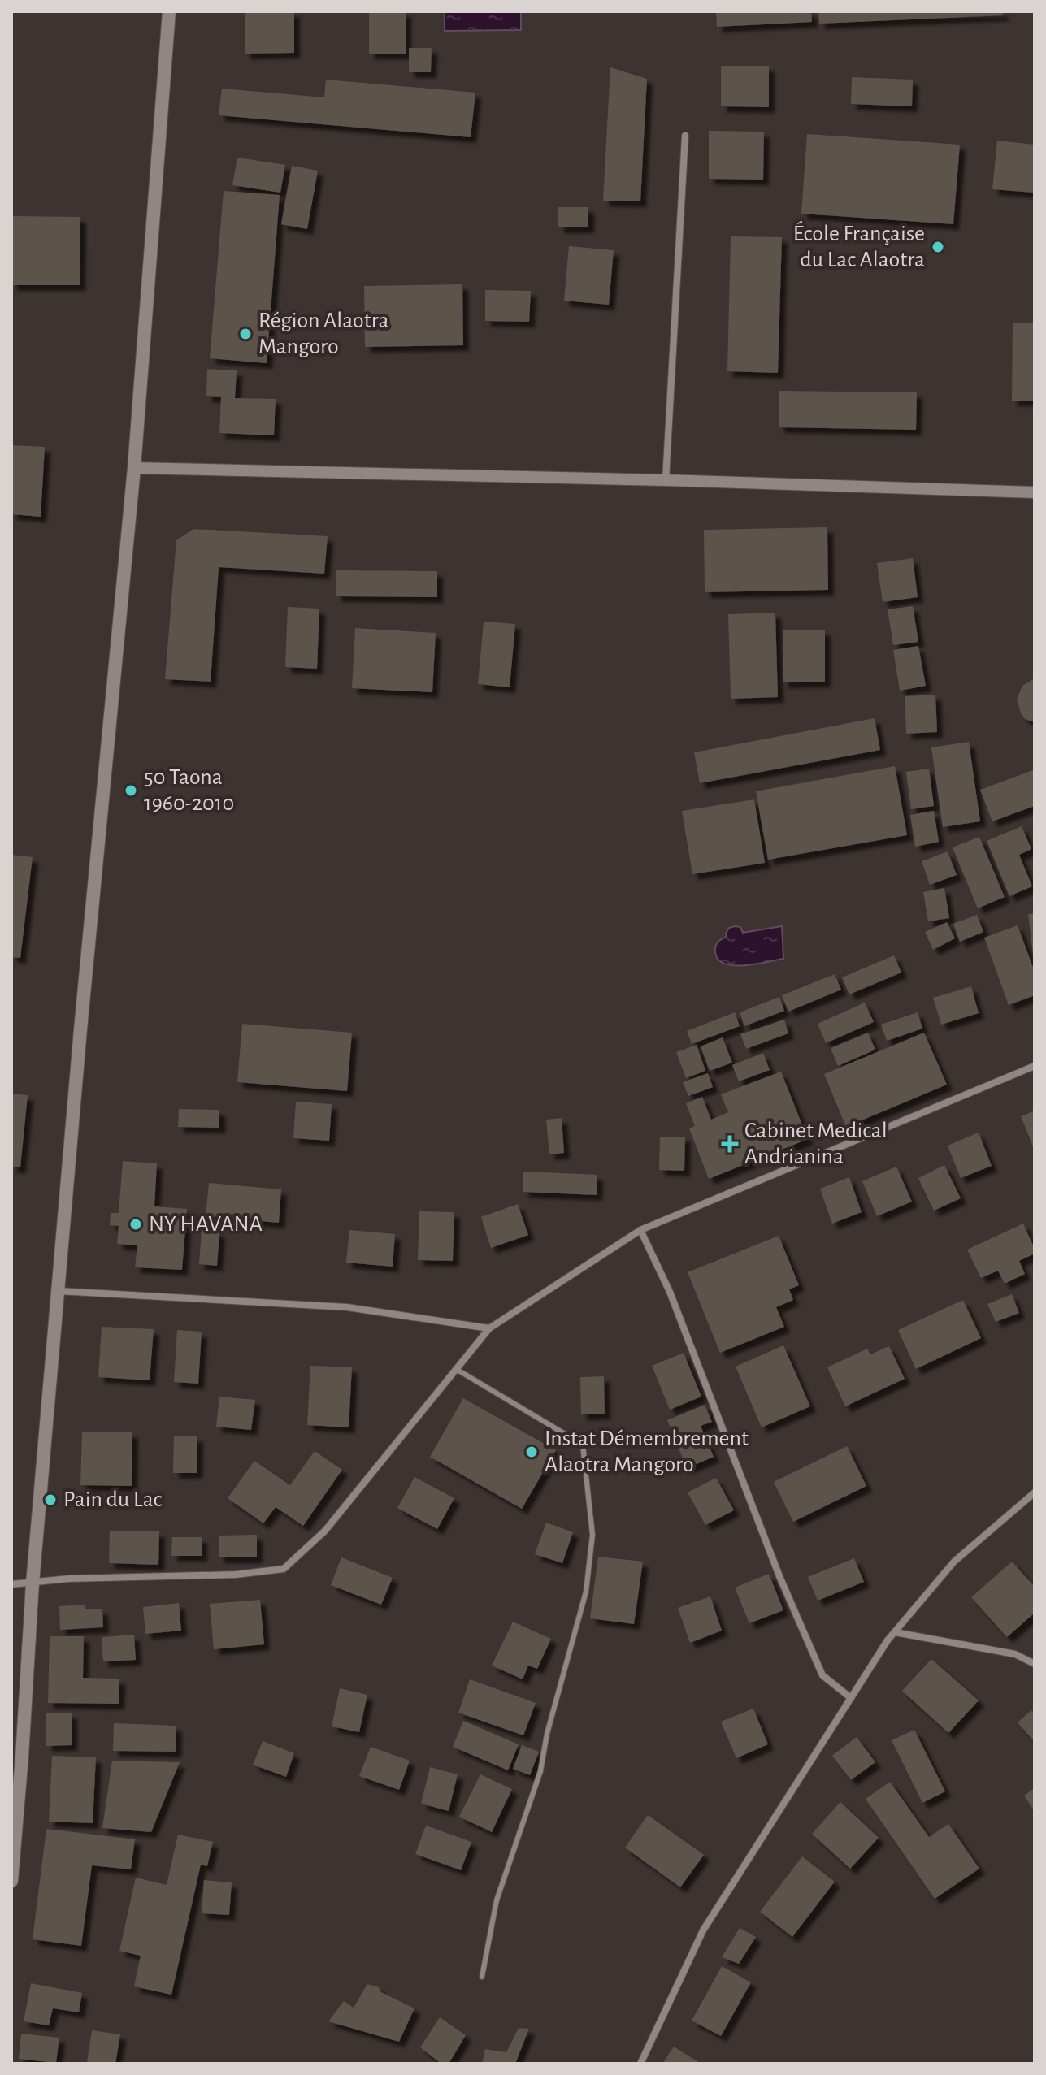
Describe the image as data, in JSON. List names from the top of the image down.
{
  "places": {
    "other": [
      "École Française du Lac Alaotra",
      "Région Alaotra Mangoro",
      "50 Taona 1960-2010",
      "NY HAVANA",
      "Instat Démembrement Alaotra Mangoro",
      "Pain du Lac"
    ],
    "health": ["Cabinet Medical Andrianina"]
  }
}
